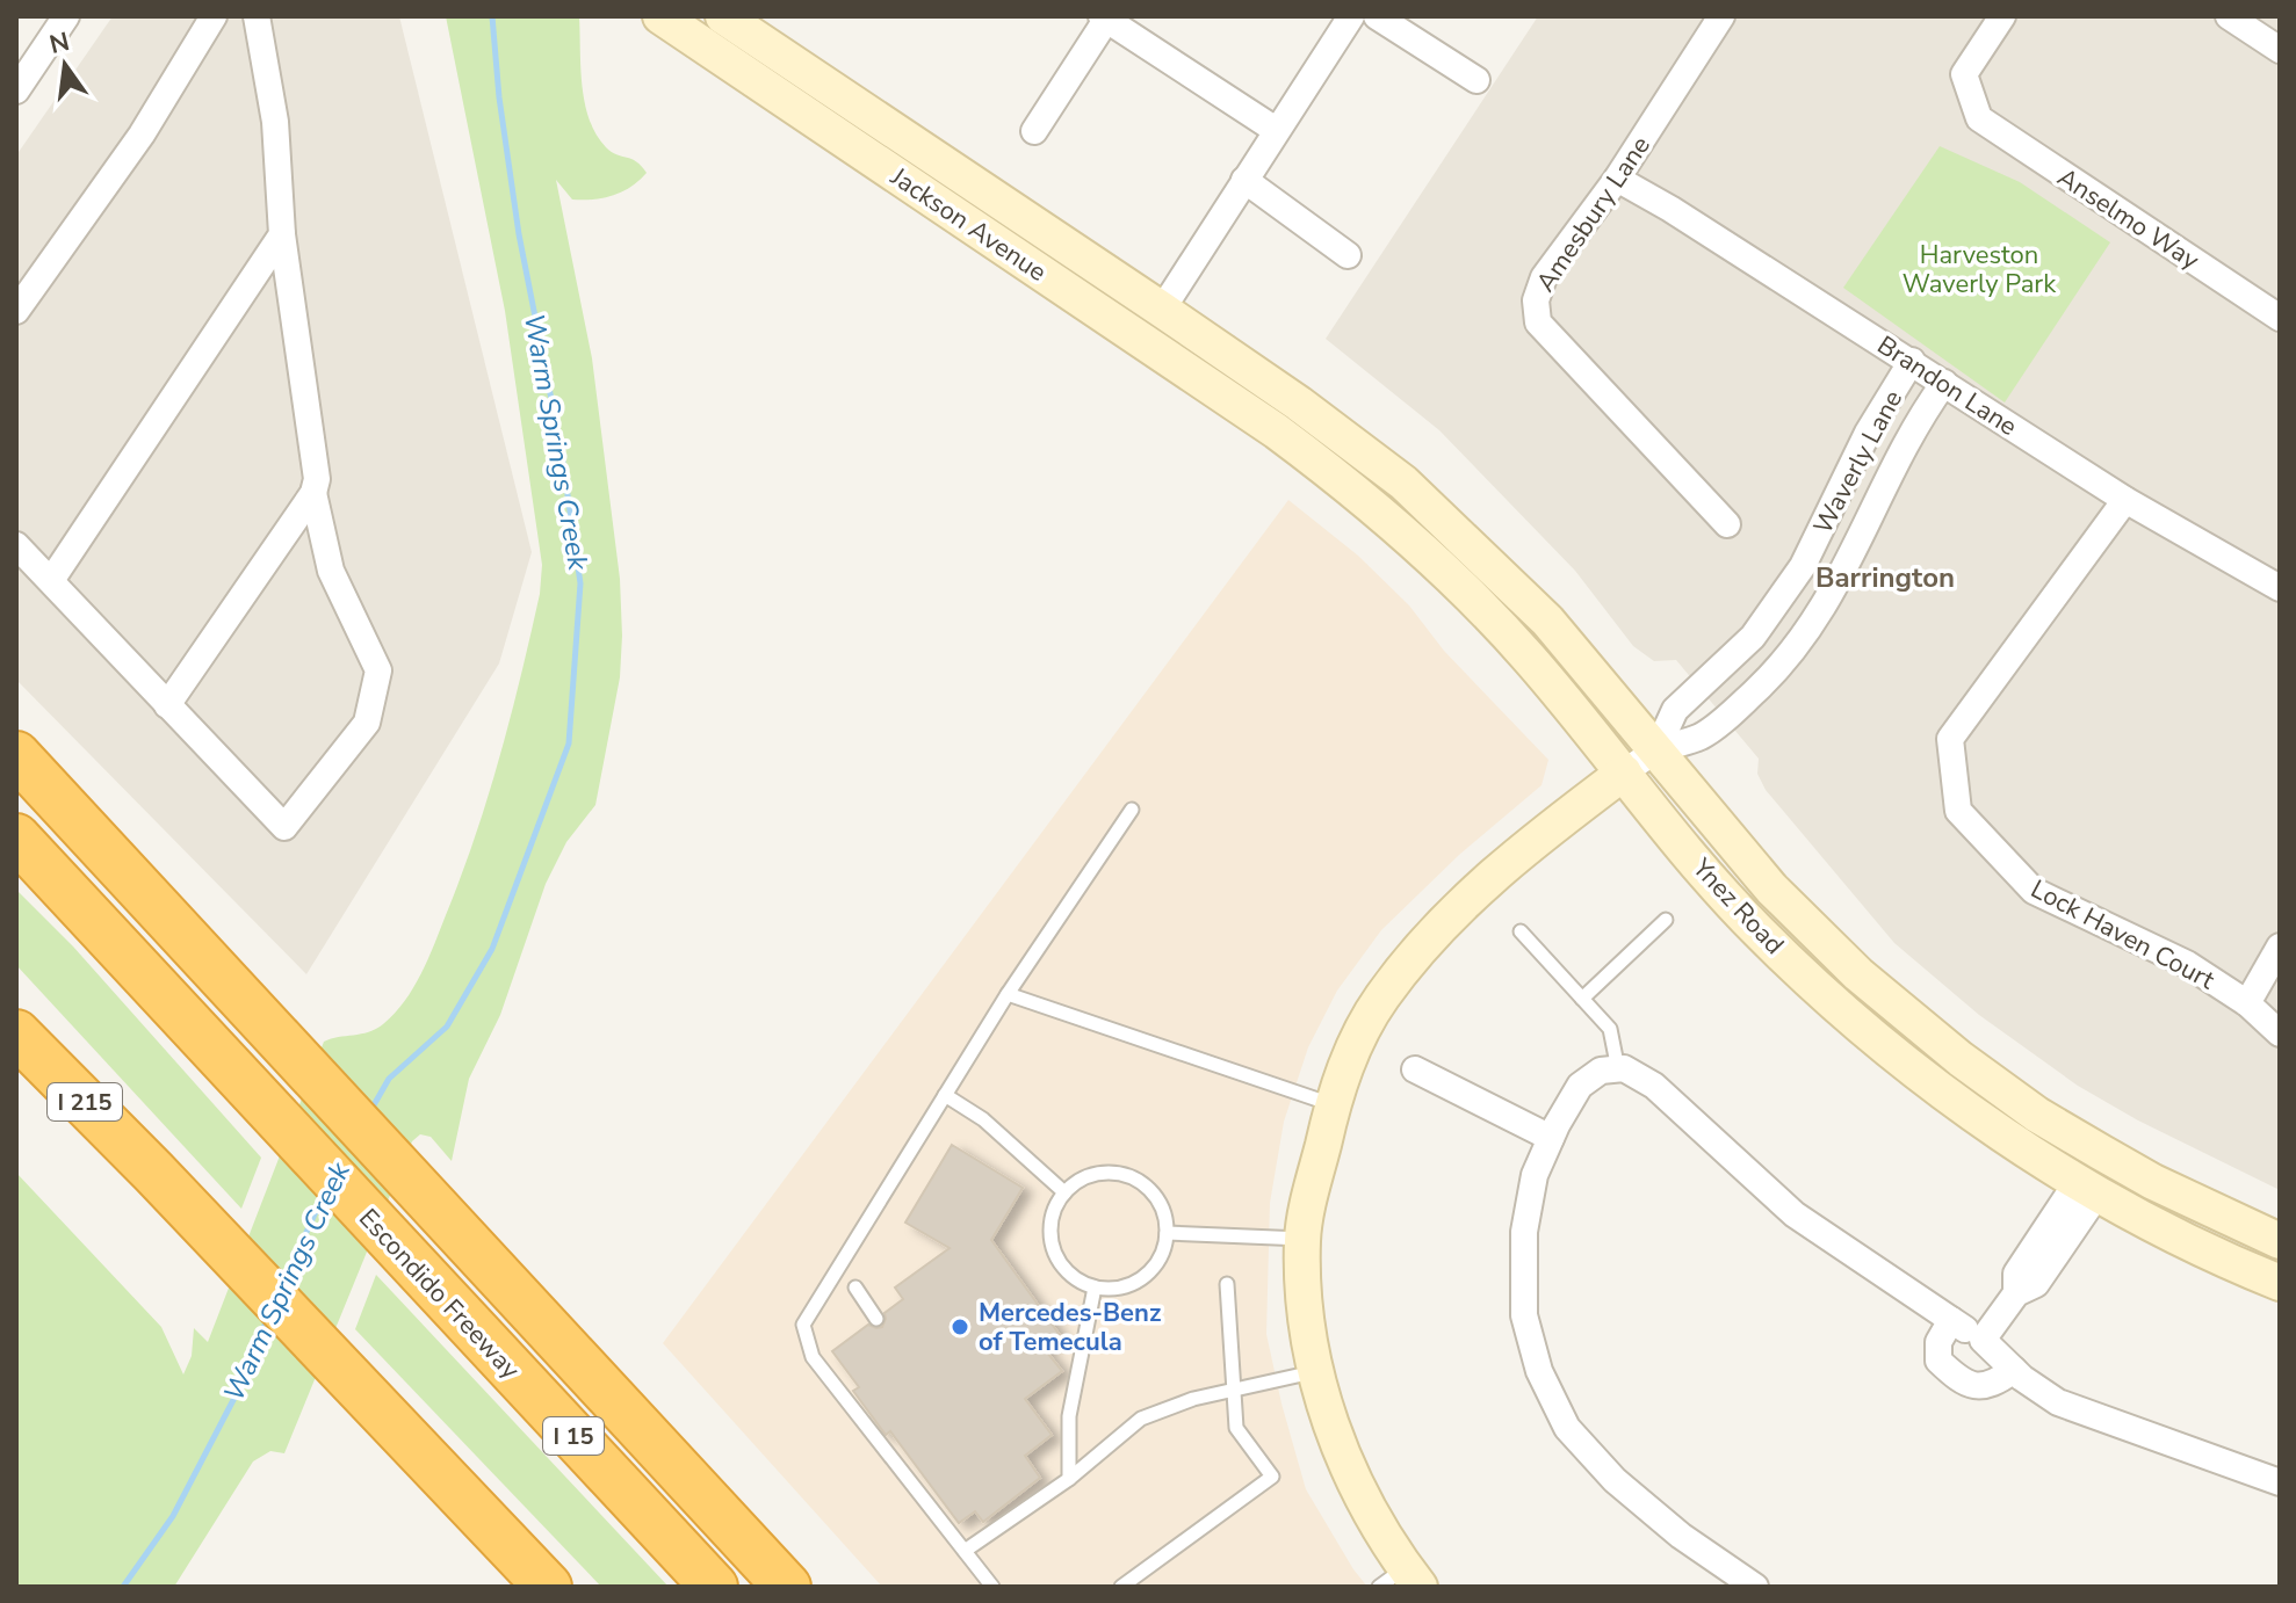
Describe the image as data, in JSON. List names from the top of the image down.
{
  "streets": {
    "highway": ["I 215", "Escondido Freeway", "I 15"],
    "main road": ["Jackson Avenue", "Ynez Road"],
    "street": [
      "Amesbury Lane",
      "Anselmo Way",
      "Brandon Lane",
      "Waverly Lane",
      "Lock Haven Court"
    ]
  },
  "crossings": [
    ["Amesbury Lane", "Brandon Lane"],
    ["Jackson Avenue", "Ynez Road"],
    ["Brandon Lane", "Waverly Lane"],
    ["Brandon Lane", "Lock Haven Court"],
    ["Waverly Lane", "Ynez Road"]
  ],
  "districts": ["Barrington"],
  "water": ["Warm Springs Creek"],
  "parks": ["Harveston Waverly Park"],
  "places": ["Mercedes-Benz of Temecula"],
  "north": "top"
}
